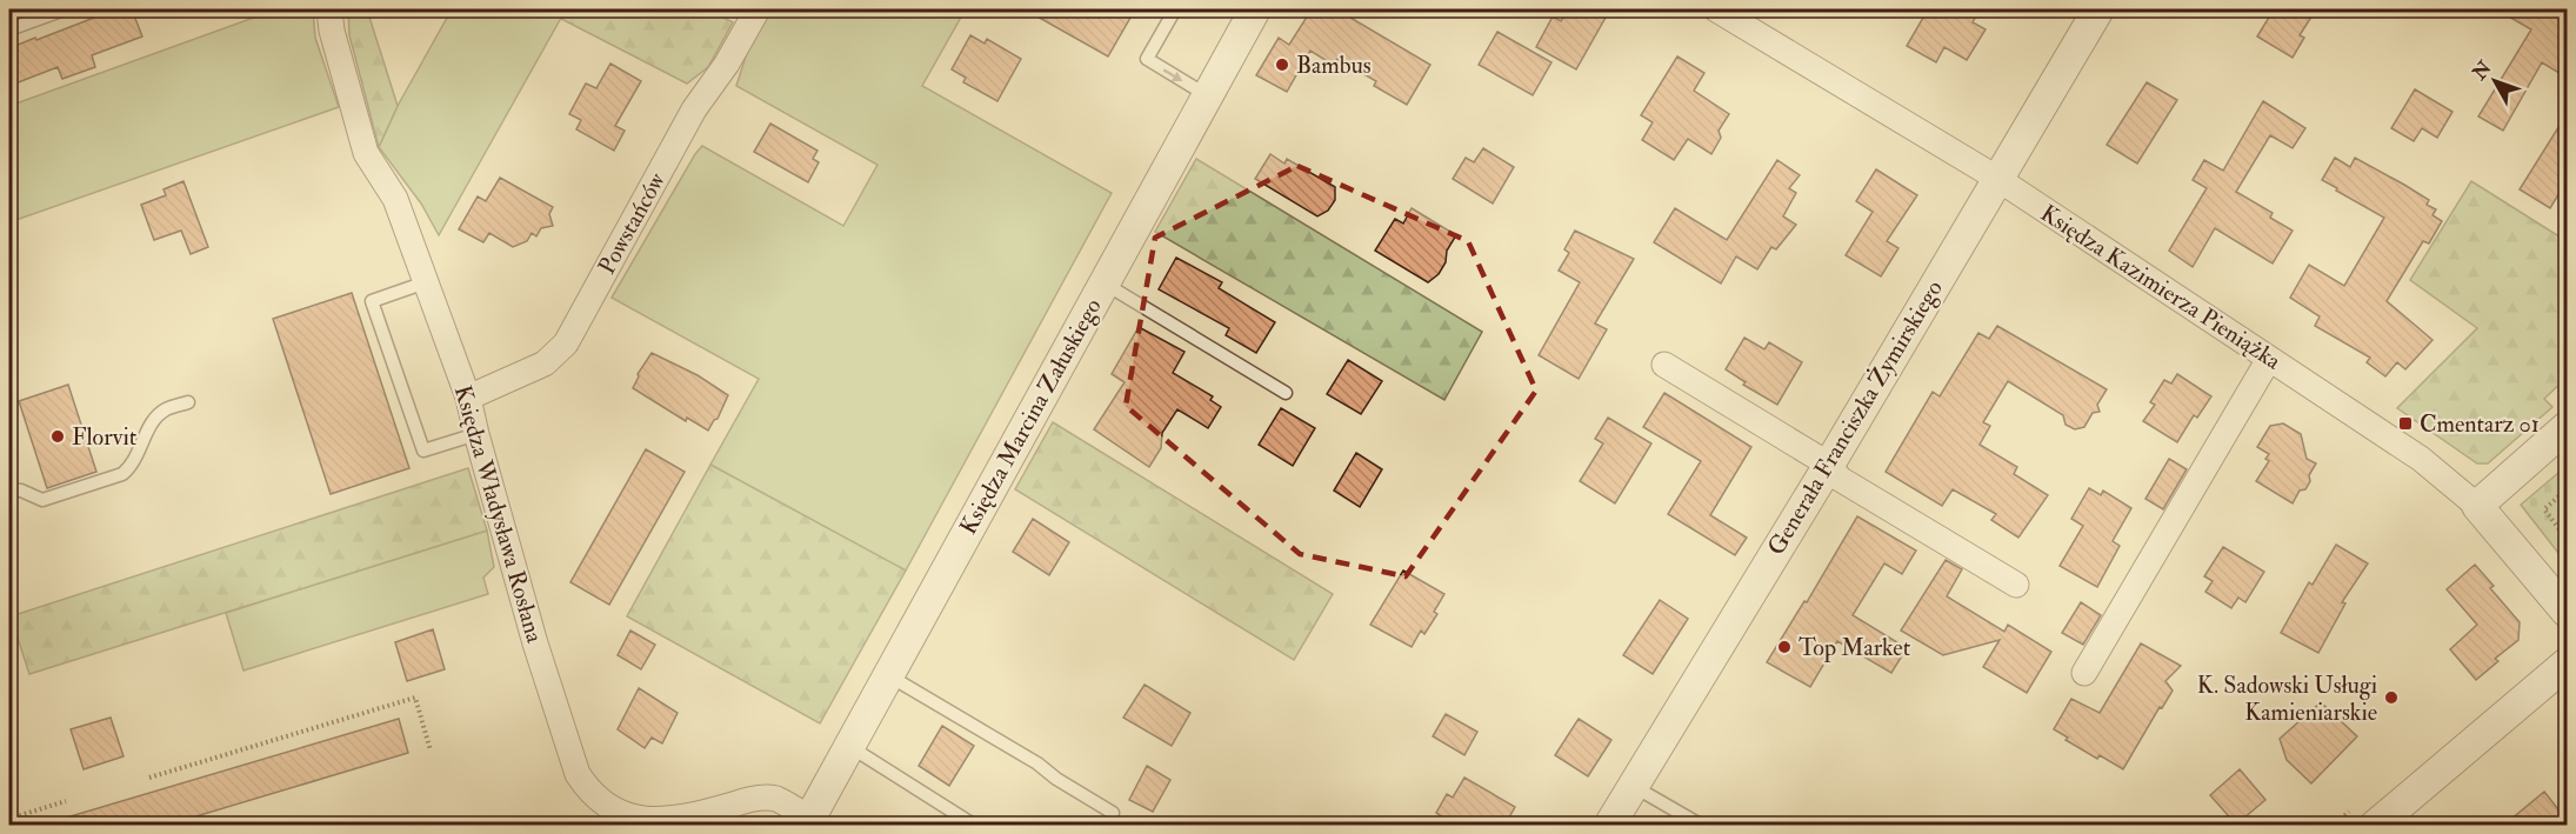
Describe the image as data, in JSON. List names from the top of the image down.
{
  "streets": {
    "street": [
      "Powstańców",
      "Księdza Kazimierza Pieniążka",
      "Księdza Marcina Załuskiego",
      "Generała Franciszka Żymirskiego",
      "Księdza Władysława Rosłana"
    ]
  },
  "crossings": [
    ["Powstańców", "Księdza Władysława Rosłana"],
    ["Księdza Kazimierza Pieniążka", "Generała Franciszka Żymirskiego"],
    ["Księdza Marcina Załuskiego", "Księdza Władysława Rosłana"]
  ],
  "places": {
    "other": [
      "Bambus",
      "Florvit",
      "Top Market",
      "K. Sadowski Usługi Kamieniarskie"
    ],
    "transit": ["Cmentarz 01"]
  },
  "north": "top left"
}
